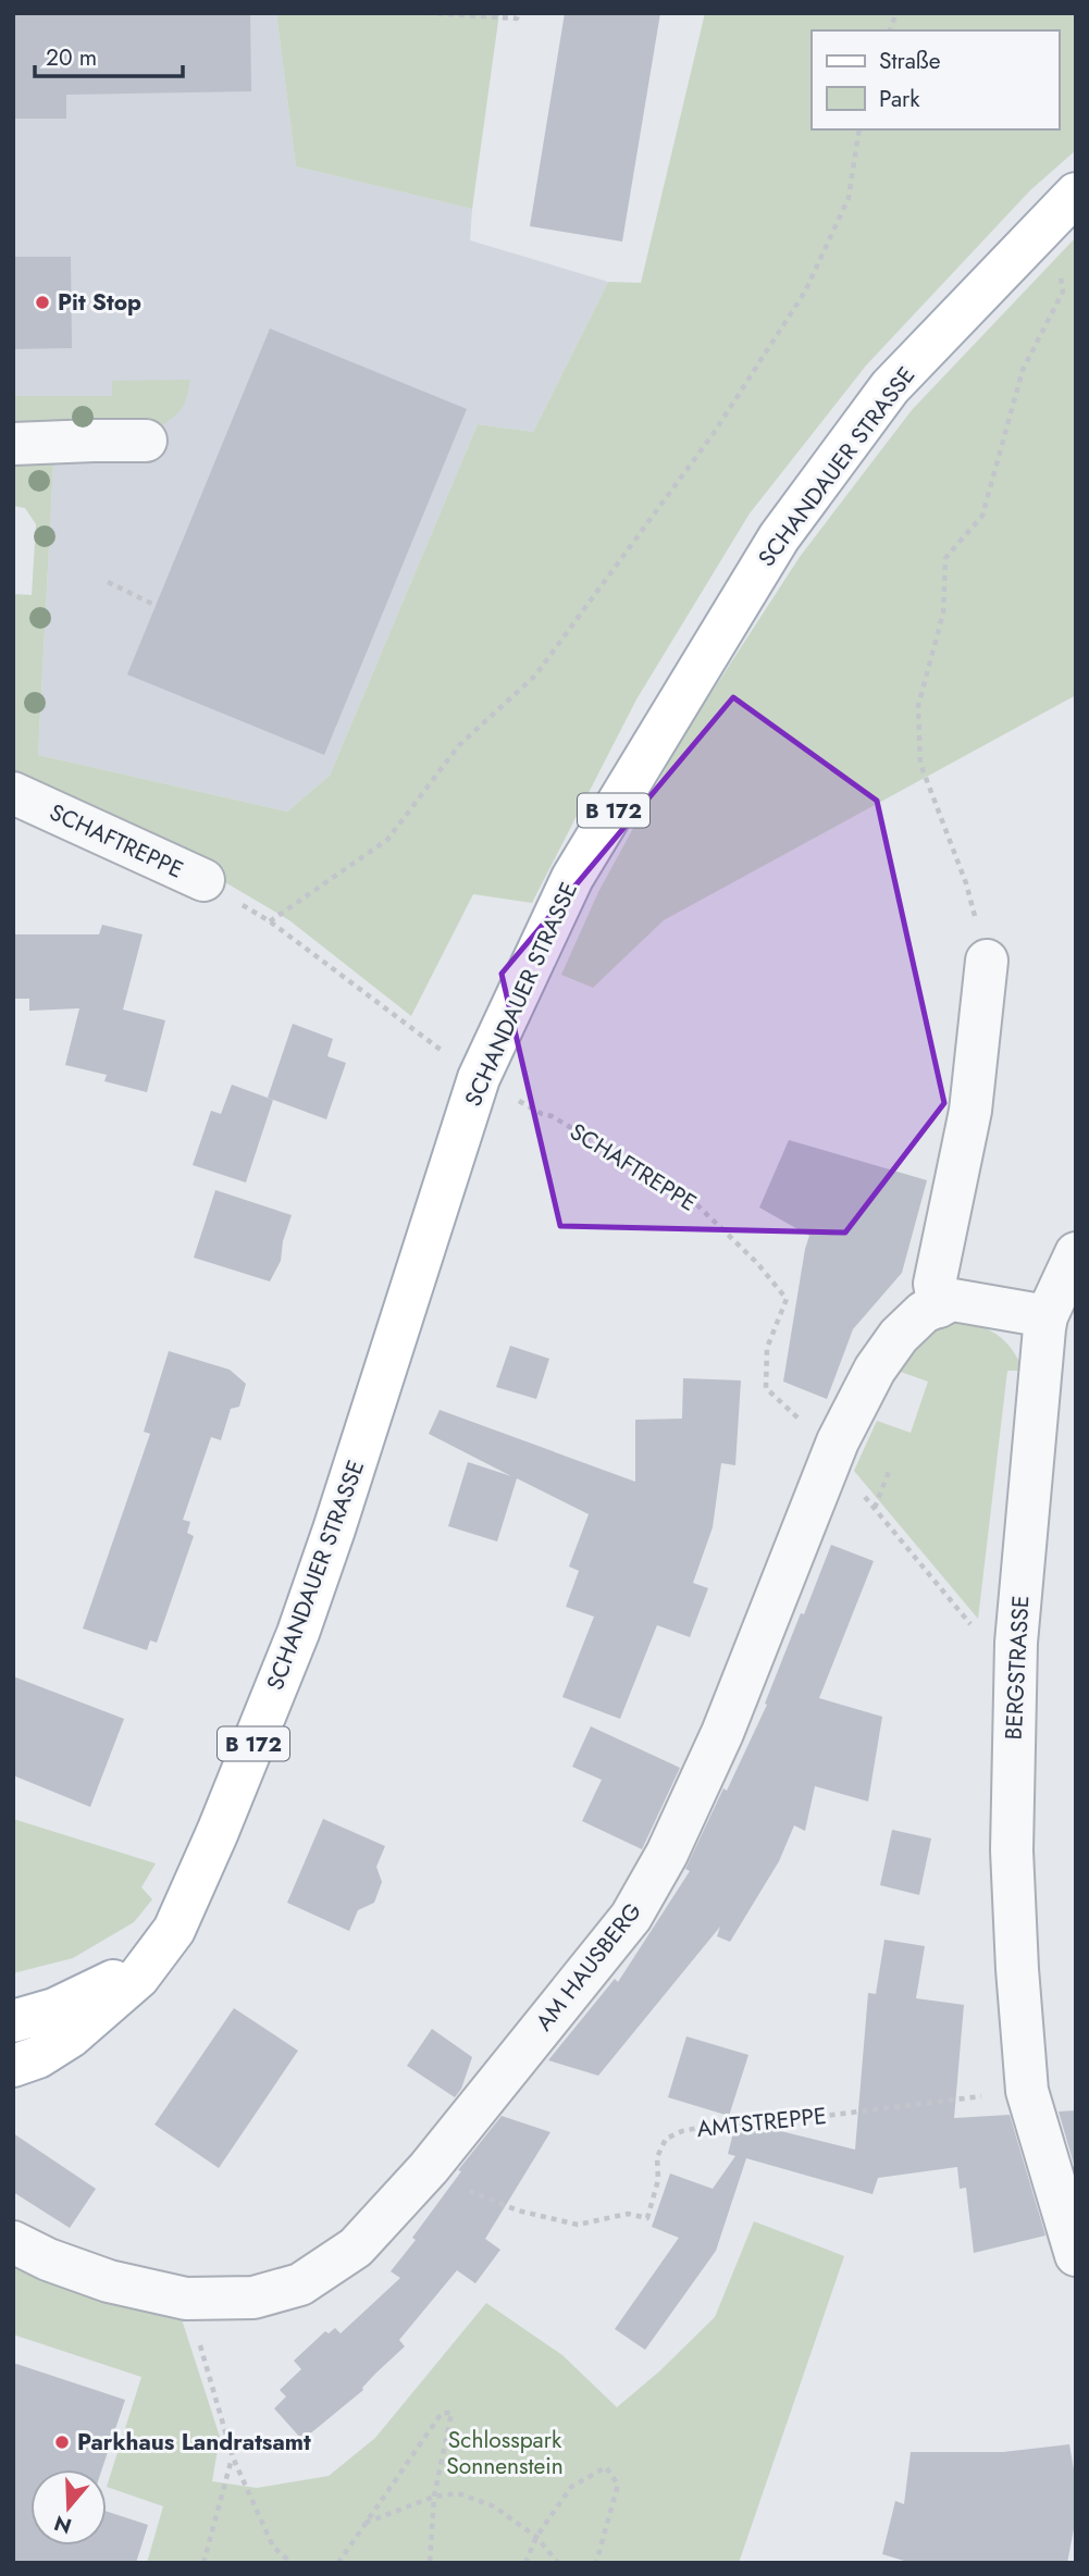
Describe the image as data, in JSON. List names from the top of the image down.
{
  "streets": {
    "main road": ["SCHANDAUER STRASSE", "B 172"],
    "street": ["SCHAFTREPPE", "BERGSTRASSE", "AM HAUSBERG"],
    "path": ["AMTSTREPPE"]
  },
  "crossings": [
    ["BERGSTRASSE", "AM HAUSBERG"],
    ["BERGSTRASSE", "AMTSTREPPE"]
  ],
  "parks": ["Schlosspark Sonnenstein"],
  "places": ["Pit Stop", "Parkhaus Landratsamt"],
  "legend": ["Straße", "Park"],
  "scale_bar": "20 m",
  "north": "bottom"
}
